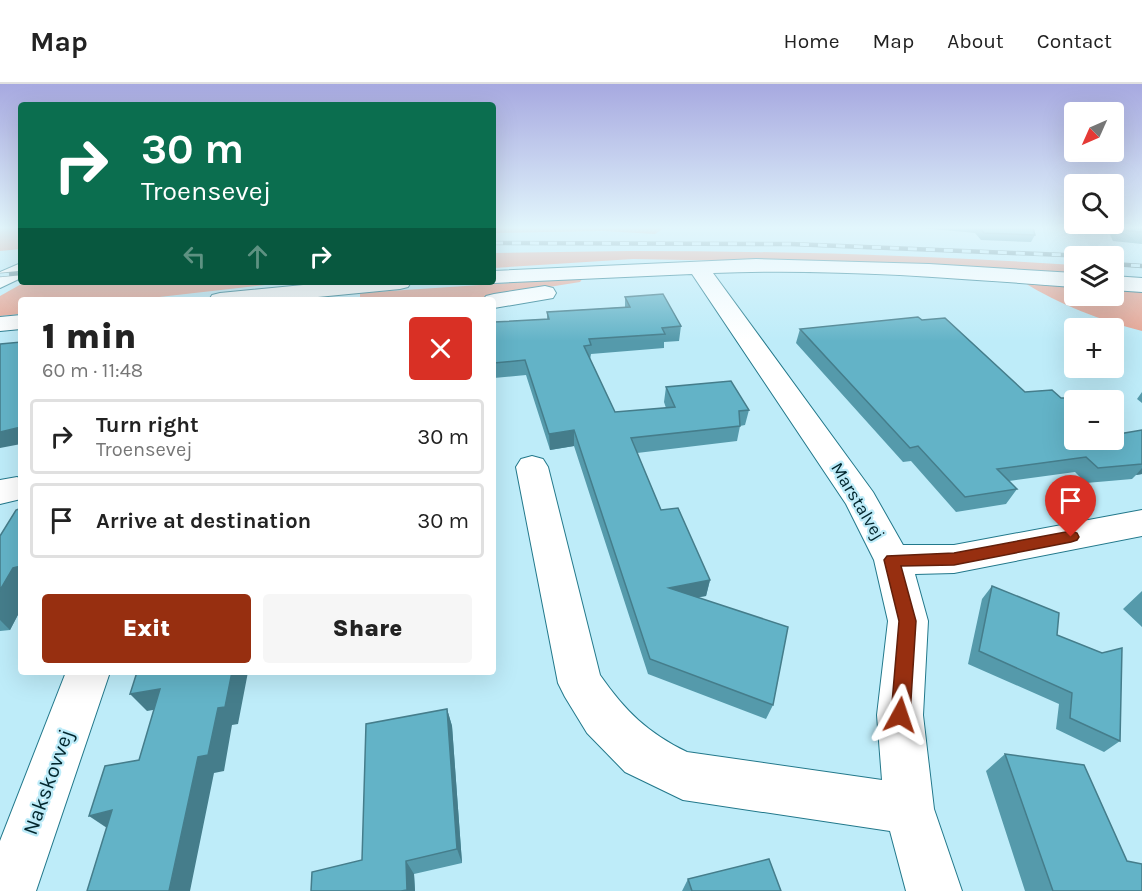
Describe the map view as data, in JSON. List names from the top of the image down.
{
  "streets": {
    "street": ["Marstalvej", "Nakskovvej"]
  },
  "north": "bottom left",
  "page": {
    "header": "Map",
    "nav": [
      "Home",
      "Map",
      "About",
      "Contact"
    ],
    "map_buttons": ["+", "−"],
    "turn": ["30 m", "Troensevej"],
    "heading": ["1 min", "60 m · 11:48"],
    "list": [
      {
        "name": "Turn right",
        "note": "Troensevej",
        "value": "30 m"
      },
      {
        "name": "Arrive at destination",
        "value": "30 m"
      }
    ],
    "buttons": ["Exit", "Share"]
  }
}
